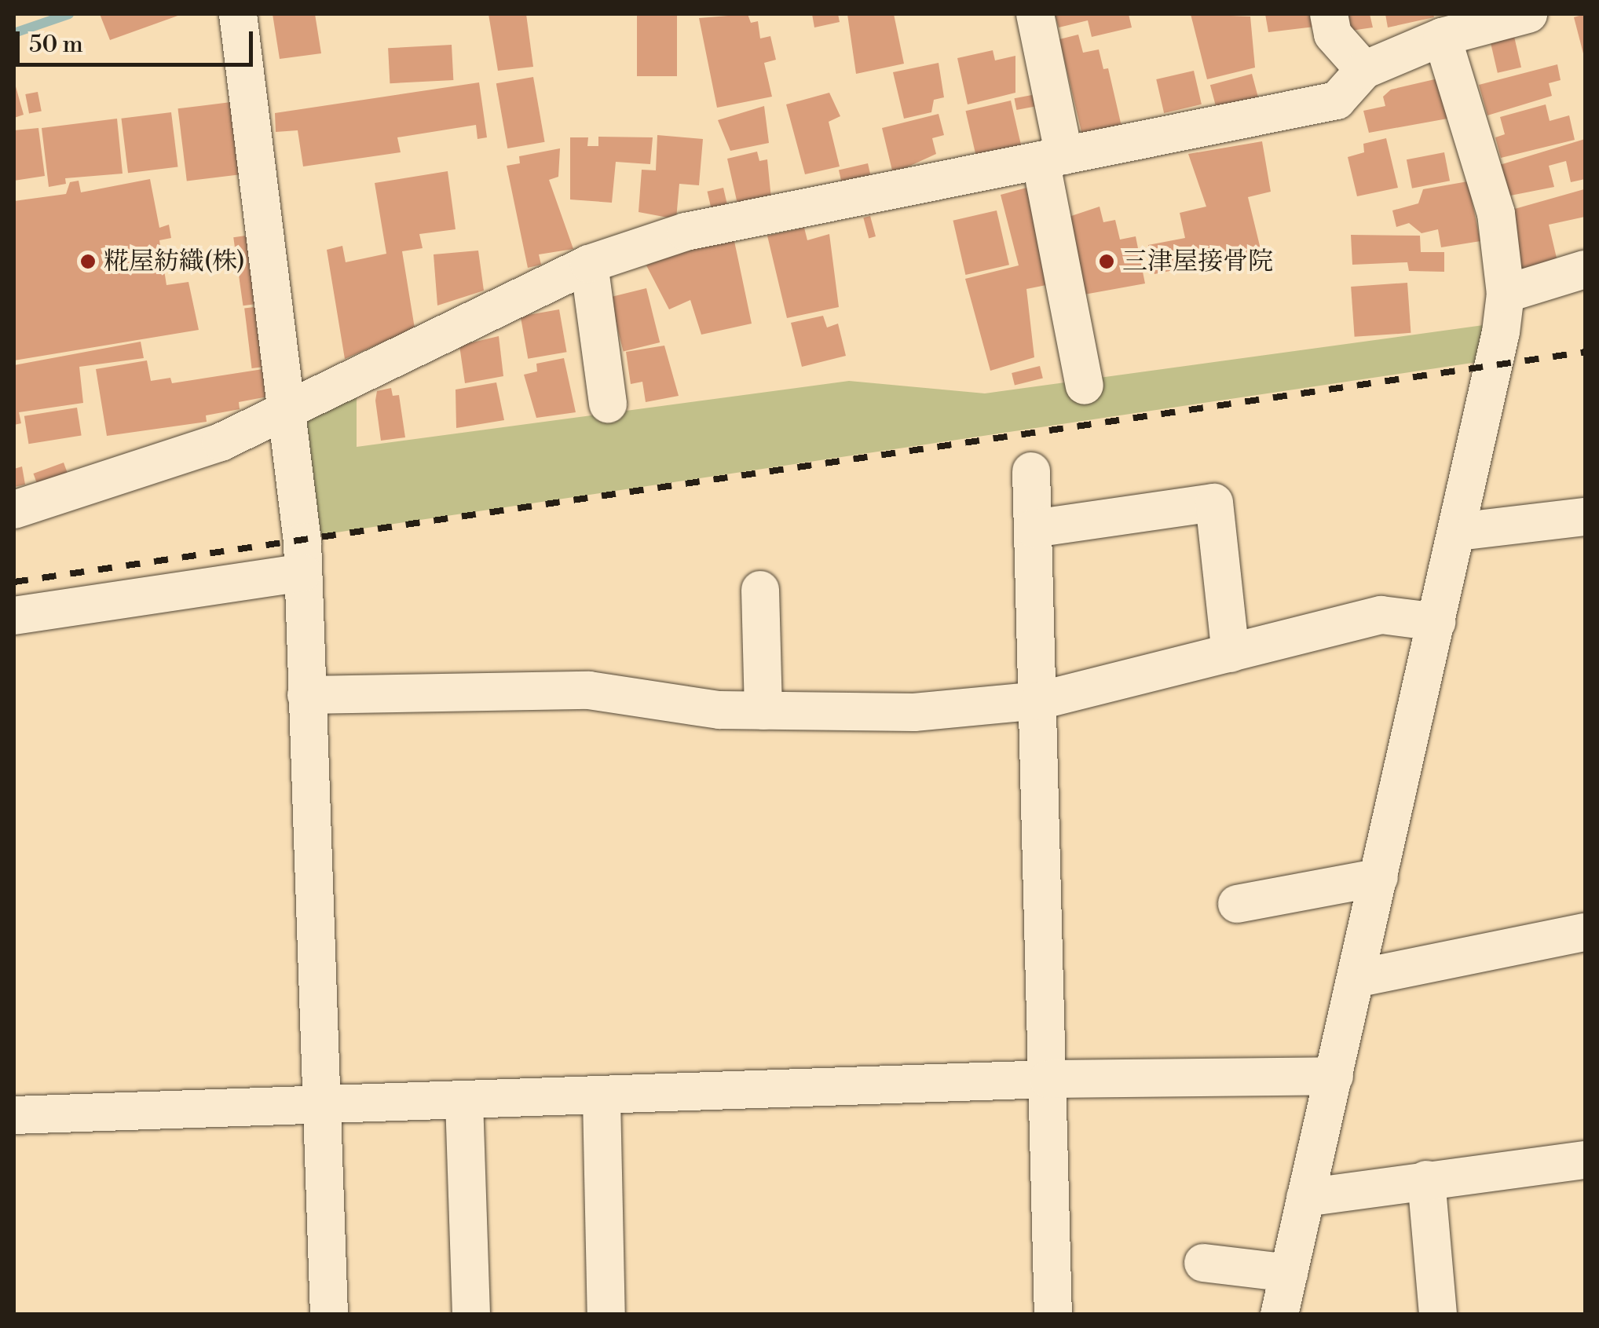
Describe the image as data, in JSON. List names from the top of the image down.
{
  "places": ["糀屋紡織(株)", "三津屋接骨院"],
  "scale_bar": "50 m"
}
